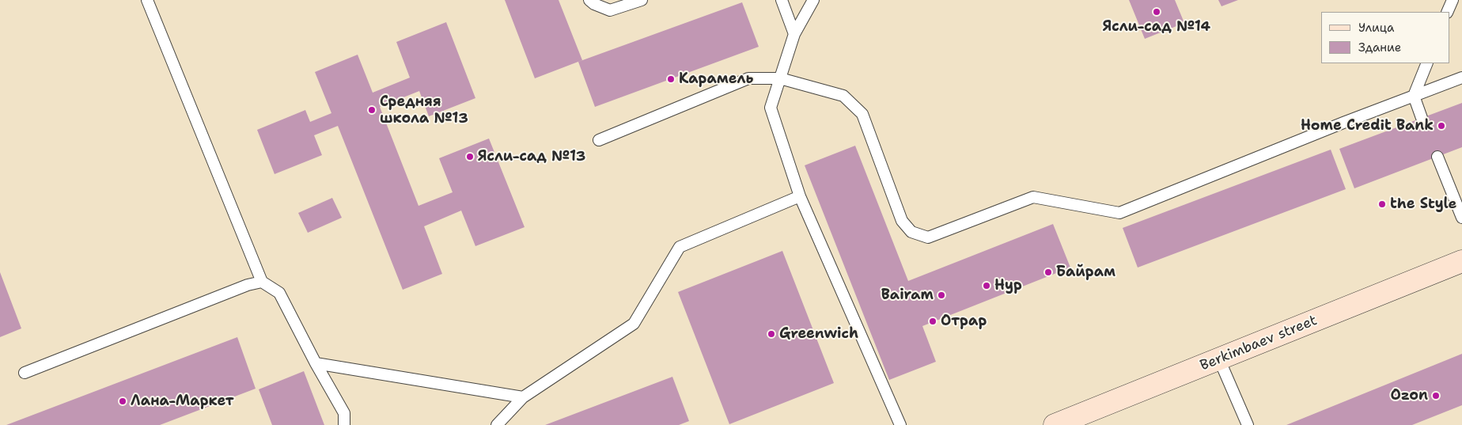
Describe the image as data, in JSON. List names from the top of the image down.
{
  "streets": {
    "street": ["Berkimbaev street"]
  },
  "places": [
    "Ясли-сад №14",
    "Карамель",
    "Средняя школа №13",
    "Home Credit Bank",
    "Ясли-сад №13",
    "the Style",
    "Байрам",
    "Нур",
    "Bairam",
    "Отрар",
    "Greenwich",
    "Ozon",
    "Лана-Маркет"
  ],
  "legend": ["Улица", "Здание"]
}
